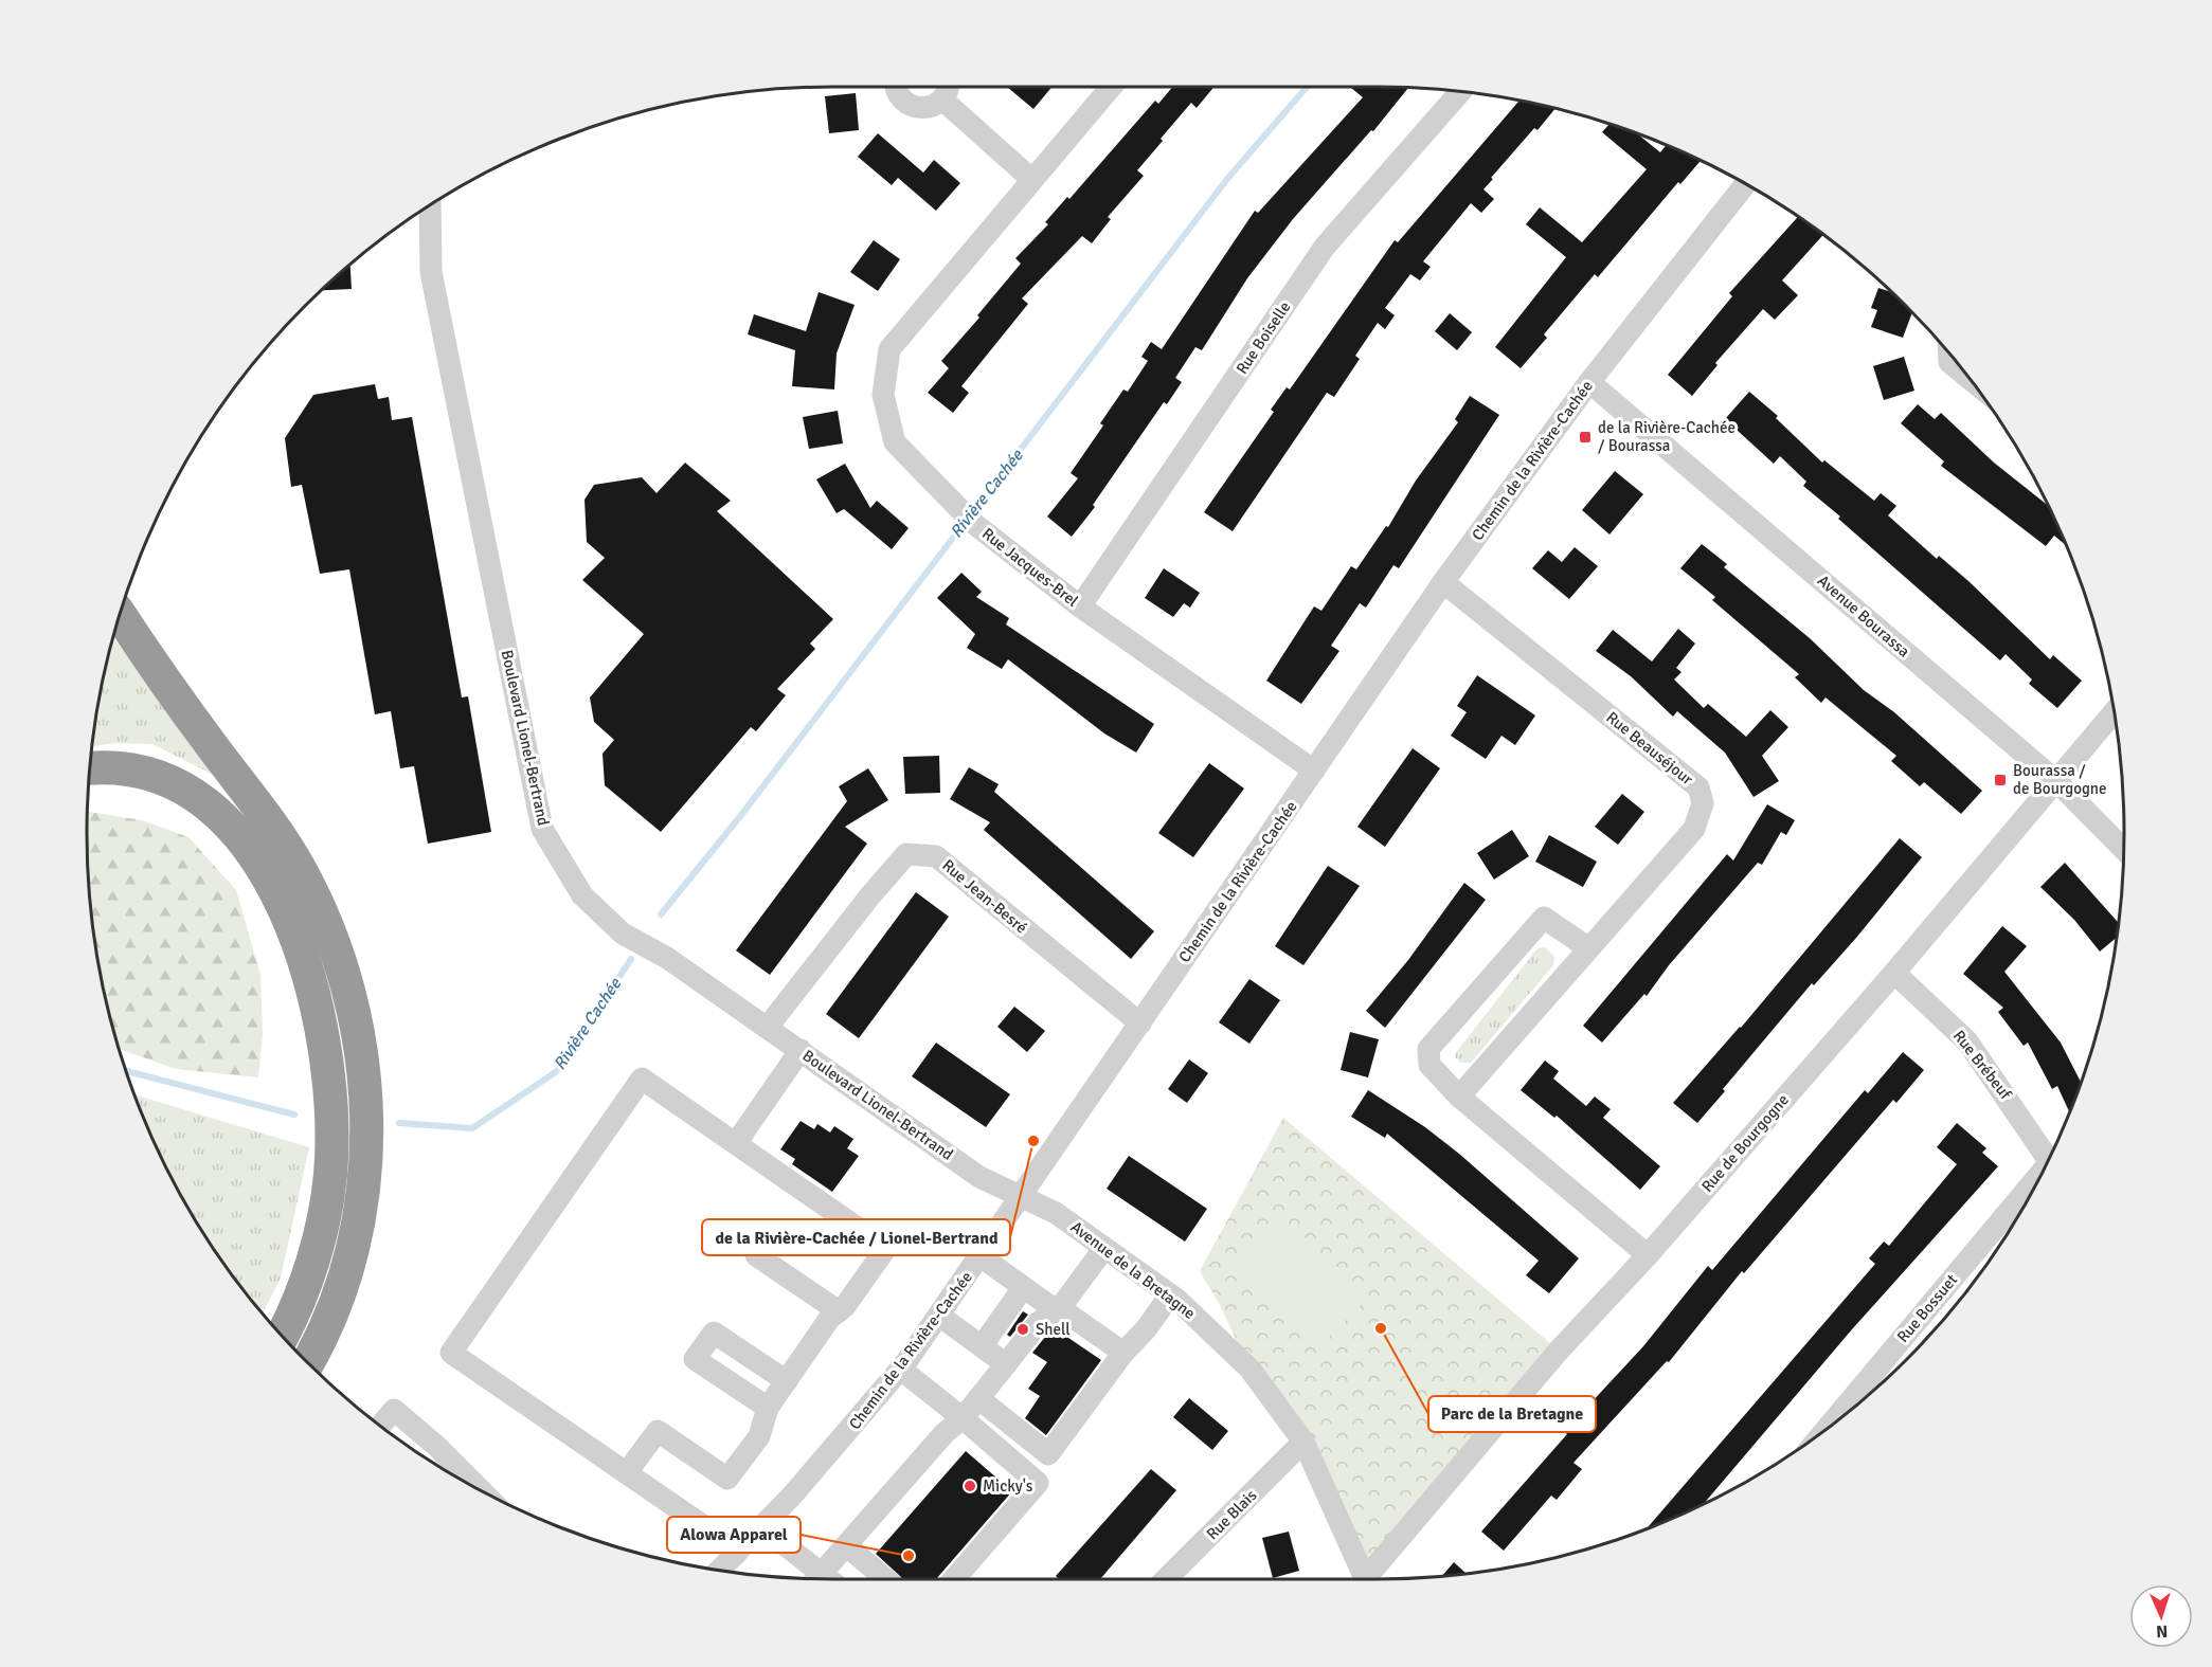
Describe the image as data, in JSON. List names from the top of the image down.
{
  "streets": {
    "street": [
      "Rue Boiselle",
      "Chemin de la Rivière-Cachée",
      "Rue Jacques-Brel",
      "Avenue Bourassa",
      "Boulevard Lionel-Bertrand",
      "Rue Beauséjour",
      "Rue Jean-Besré",
      "Rue Brébeuf",
      "Rue de Bourgogne",
      "Avenue de la Bretagne",
      "Rue Bossuet",
      "Rue Blais"
    ]
  },
  "crossings": [
    ["Rue Boiselle", "Rue Jacques-Brel"],
    ["Chemin de la Rivière-Cachée", "Rue Jacques-Brel"],
    ["Chemin de la Rivière-Cachée", "Avenue Bourassa"],
    ["Chemin de la Rivière-Cachée", "Boulevard Lionel-Bertrand"],
    ["Chemin de la Rivière-Cachée", "Rue Beauséjour"],
    ["Chemin de la Rivière-Cachée", "Rue Jean-Besré"],
    ["Chemin de la Rivière-Cachée", "Avenue de la Bretagne"],
    ["Avenue Bourassa", "Rue de Bourgogne"],
    ["Boulevard Lionel-Bertrand", "Rue Jean-Besré"],
    ["Boulevard Lionel-Bertrand", "Avenue de la Bretagne"],
    ["Rue Brébeuf", "Rue de Bourgogne"],
    ["Avenue de la Bretagne", "Rue Blais"]
  ],
  "water": ["Rivière Cachée"],
  "places": {
    "transit": ["de la Rivière-Cachée / Bourassa", "Bourassa / de Bourgogne"],
    "other": [
      "de la Rivière-Cachée / Lionel-Bertrand",
      "Parc de la Bretagne",
      "Shell",
      "Micky's",
      "Alowa Apparel"
    ]
  },
  "north": "bottom"
}
